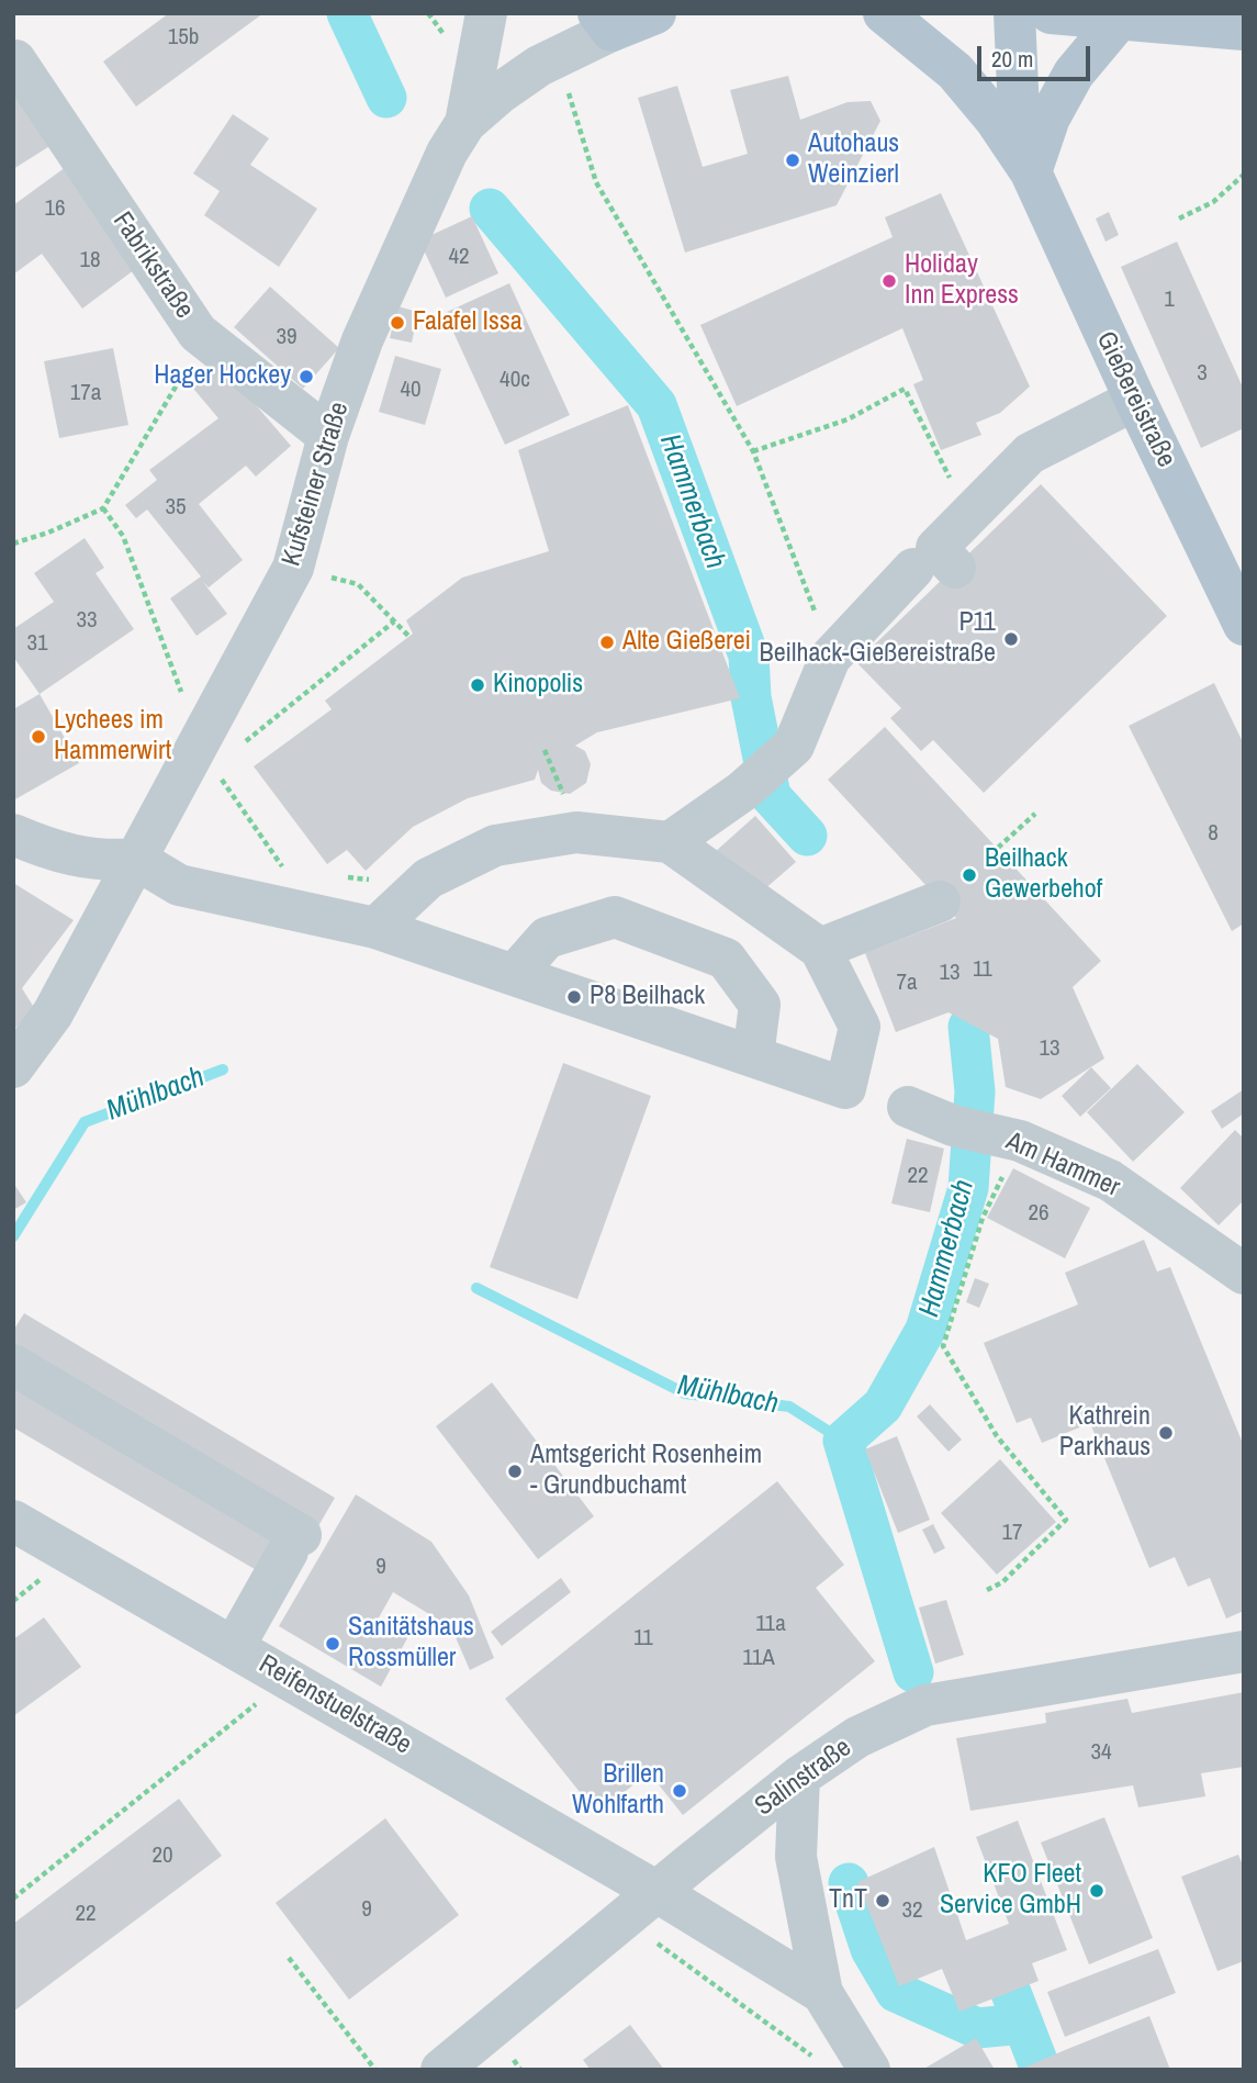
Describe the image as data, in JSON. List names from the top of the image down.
{
  "streets": {
    "main road": ["Gießereistraße", "Kufsteiner Straße"],
    "street": [
      "Fabrikstraße",
      "Am Hammer",
      "Reifenstuelstraße",
      "Salinstraße"
    ]
  },
  "crossings": [
    ["Fabrikstraße", "Kufsteiner Straße"],
    ["Reifenstuelstraße", "Salinstraße"]
  ],
  "water": ["Hammerbach", "Mühlbach"],
  "places": [
    "Autohaus Weinzierl",
    "Holiday Inn Express",
    "Falafel Issa",
    "Hager Hockey",
    "P11 Beilhack-Gießereistraße",
    "Alte Gießerei",
    "Kinopolis",
    "Lychees im Hammerwirt",
    "Beilhack Gewerbehof",
    "P8 Beilhack",
    "Kathrein Parkhaus",
    "Amtsgericht Rosenheim - Grundbuchamt",
    "Sanitätshaus Rossmüller",
    "Brillen Wohlfarth",
    "KFO Fleet Service GmbH",
    "TnT"
  ],
  "house_numbers": [
    "15b",
    "16",
    "42",
    "18",
    "1",
    "39",
    "3",
    "40c",
    "40",
    "17a",
    "35",
    "33",
    "31",
    "8",
    "11",
    "13",
    "7a",
    "13",
    "22",
    "26",
    "17",
    "9",
    "11a",
    "11",
    "11A",
    "34",
    "20",
    "9",
    "32",
    "22"
  ],
  "scale_bar": "20 m"
}
